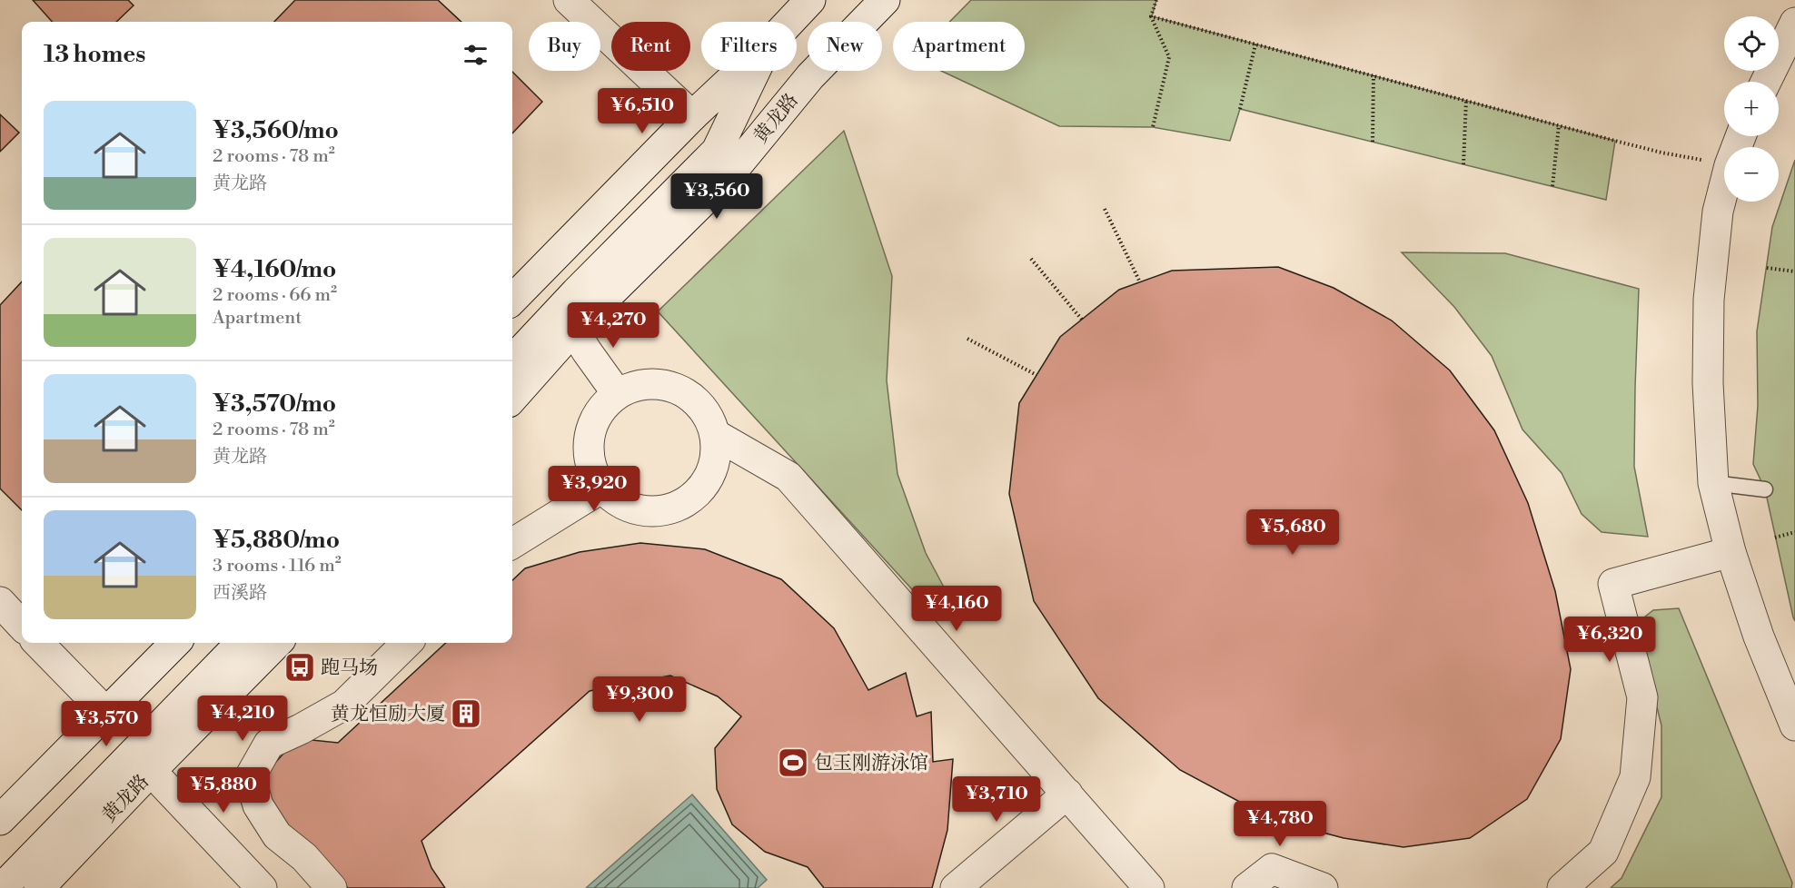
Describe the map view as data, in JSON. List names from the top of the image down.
{
  "streets": {
    "street": ["黄龙路"]
  },
  "places": {
    "bus stop": ["跑马场"],
    "building": ["黄龙恒励大厦"],
    "sports": ["包玉刚游泳馆"]
  },
  "page": {
    "map_buttons": ["+", "−"],
    "chip": [
      "Buy",
      "Rent",
      "Filters",
      "New",
      "Apartment"
    ],
    "heading": "13 homes",
    "list": [
      {
        "name": "¥3,560/mo",
        "note": "2 rooms · 78 m² · 黄龙路"
      },
      {
        "name": "¥4,160/mo",
        "note": "2 rooms · 66 m² · Apartment"
      },
      {
        "name": "¥3,570/mo",
        "note": "2 rooms · 78 m² · 黄龙路"
      },
      {
        "name": "¥5,880/mo",
        "note": "3 rooms · 116 m² · 西溪路"
      }
    ],
    "price": [
      "¥6,510",
      "¥3,560",
      "¥4,270",
      "¥3,920",
      "¥5,680",
      "¥4,160",
      "¥6,320",
      "¥9,300",
      "¥4,210",
      "¥3,570",
      "¥5,880",
      "¥3,710",
      "¥4,780"
    ]
  }
}
